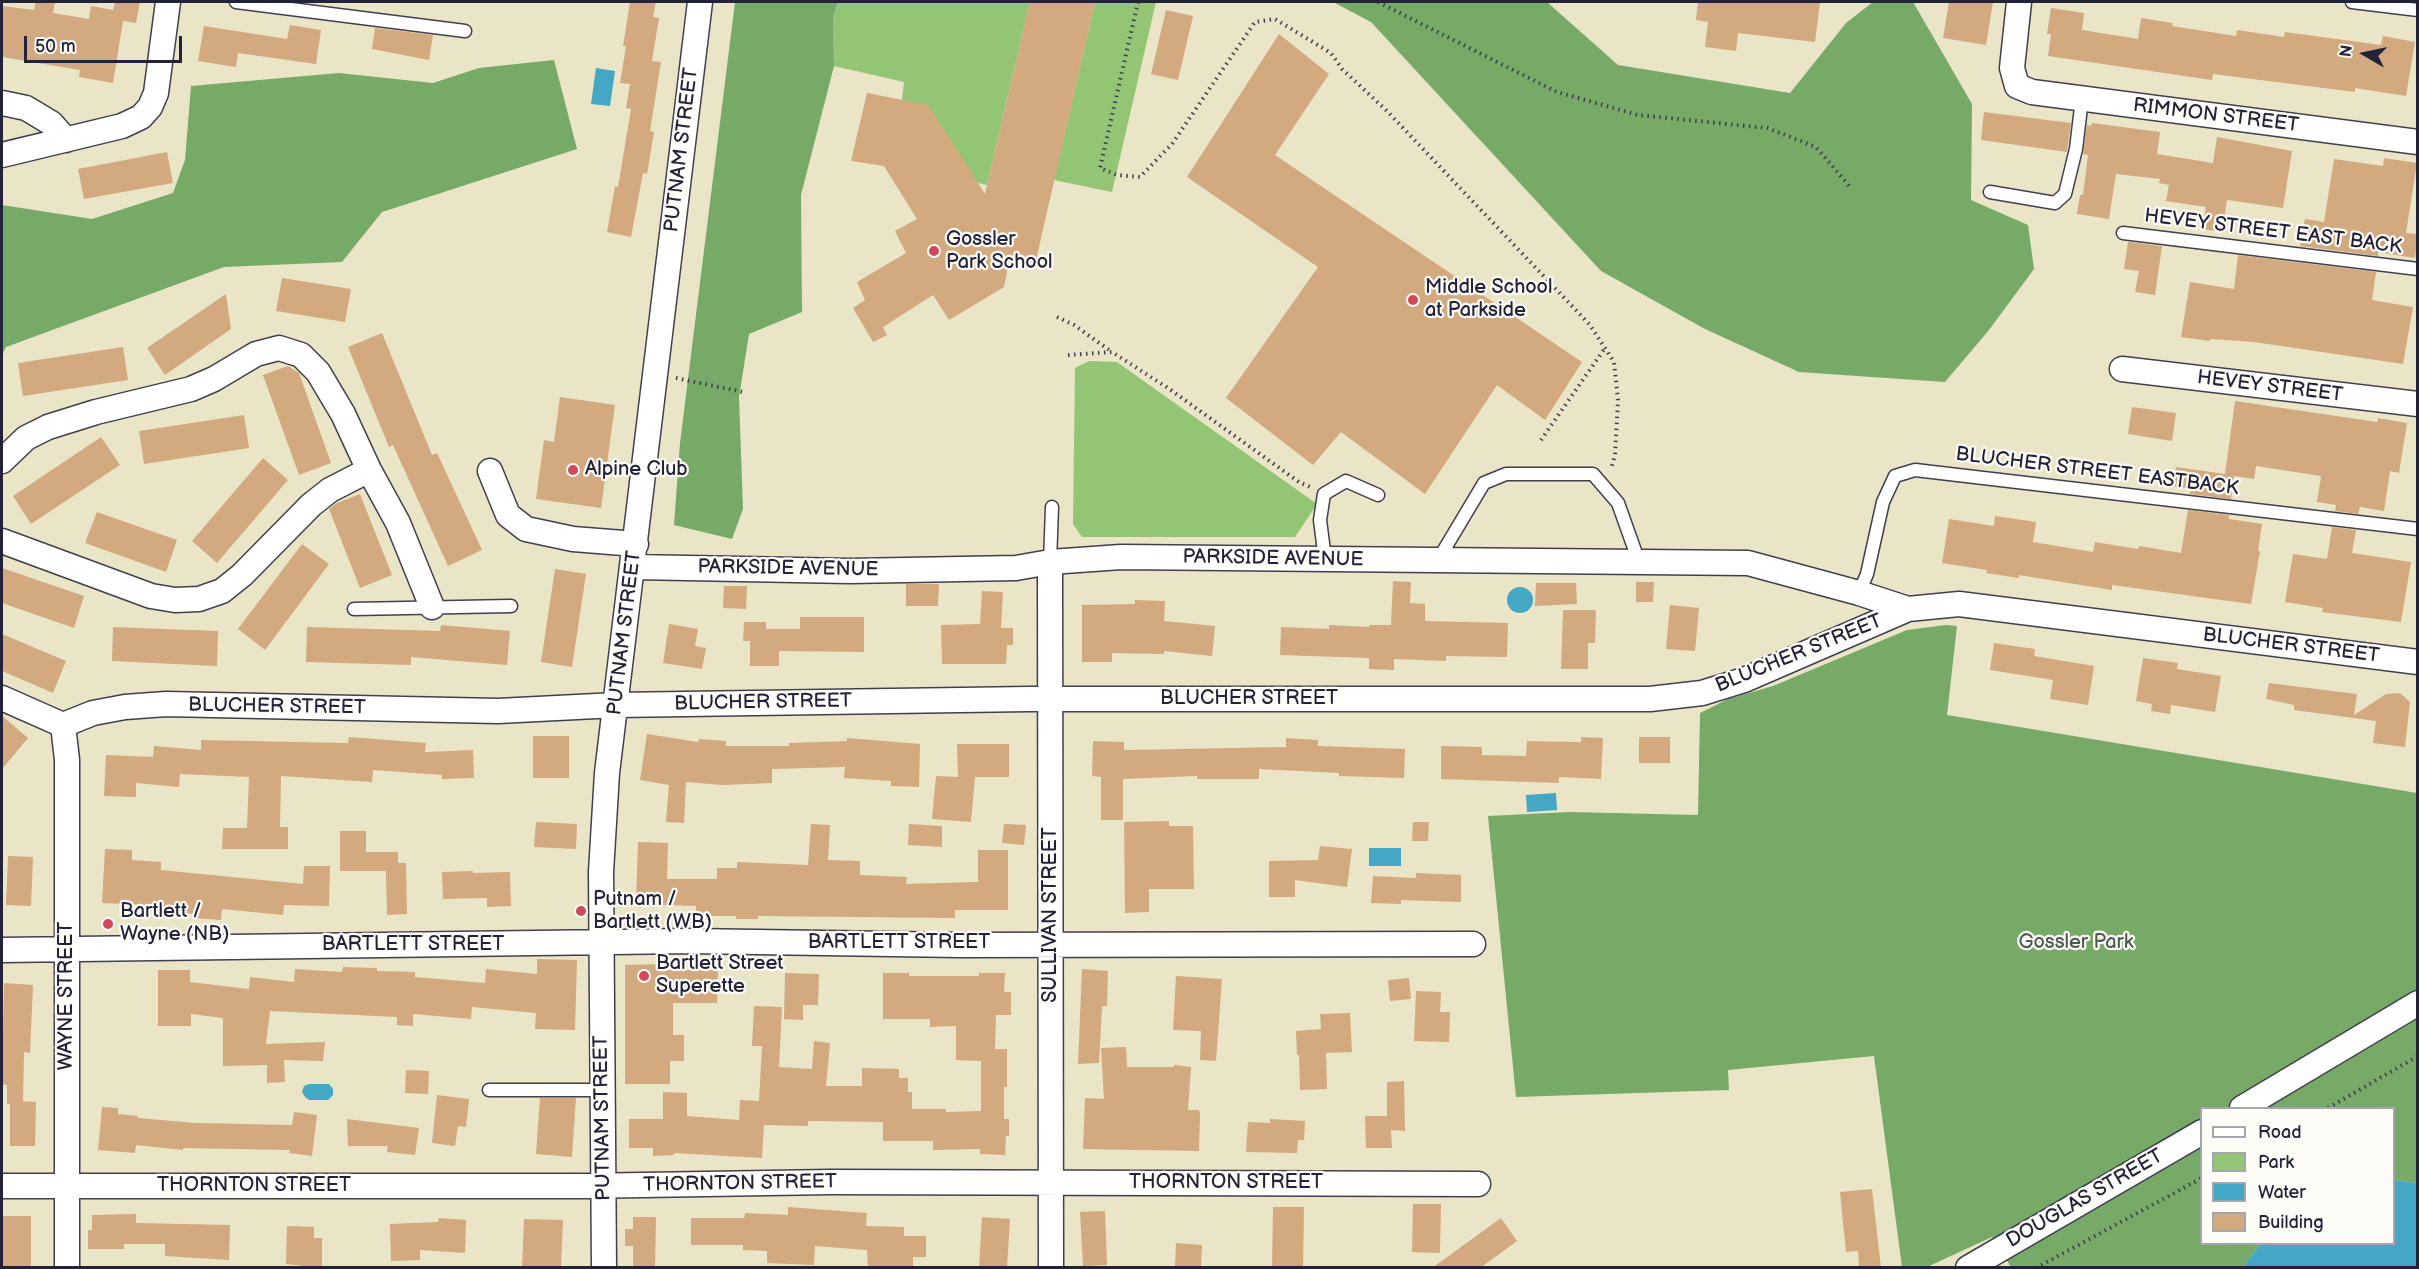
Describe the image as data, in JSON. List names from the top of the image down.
{
  "streets": {
    "street": [
      "RIMMON STREET",
      "PUTNAM STREET",
      "HEVEY STREET",
      "PARKSIDE AVENUE",
      "BLUCHER STREET",
      "SULLIVAN STREET",
      "BARTLETT STREET",
      "WAYNE STREET",
      "THORNTON STREET",
      "DOUGLAS STREET"
    ],
    "lane": ["HEVEY STREET EAST BACK", "BLUCHER STREET EASTBACK"]
  },
  "crossings": [
    ["PUTNAM STREET", "PARKSIDE AVENUE"],
    ["PUTNAM STREET", "BLUCHER STREET"],
    ["PUTNAM STREET", "BARTLETT STREET"],
    ["PUTNAM STREET", "THORNTON STREET"],
    ["BLUCHER STREET EASTBACK", "PARKSIDE AVENUE"],
    ["PARKSIDE AVENUE", "BLUCHER STREET"],
    ["PARKSIDE AVENUE", "SULLIVAN STREET"],
    ["BLUCHER STREET", "SULLIVAN STREET"],
    ["BLUCHER STREET", "WAYNE STREET"],
    ["SULLIVAN STREET", "BARTLETT STREET"],
    ["SULLIVAN STREET", "THORNTON STREET"],
    ["BARTLETT STREET", "WAYNE STREET"],
    ["WAYNE STREET", "THORNTON STREET"]
  ],
  "parks": ["Gossler Park"],
  "places": [
    "Gossler Park School",
    "Middle School at Parkside",
    "Alpine Club",
    "Putnam / Bartlett (WB)",
    "Bartlett / Wayne (NB)",
    "Bartlett Street Superette"
  ],
  "legend": [
    "Road",
    "Park",
    "Water",
    "Building"
  ],
  "scale_bar": "50 m",
  "north": "left"
}
